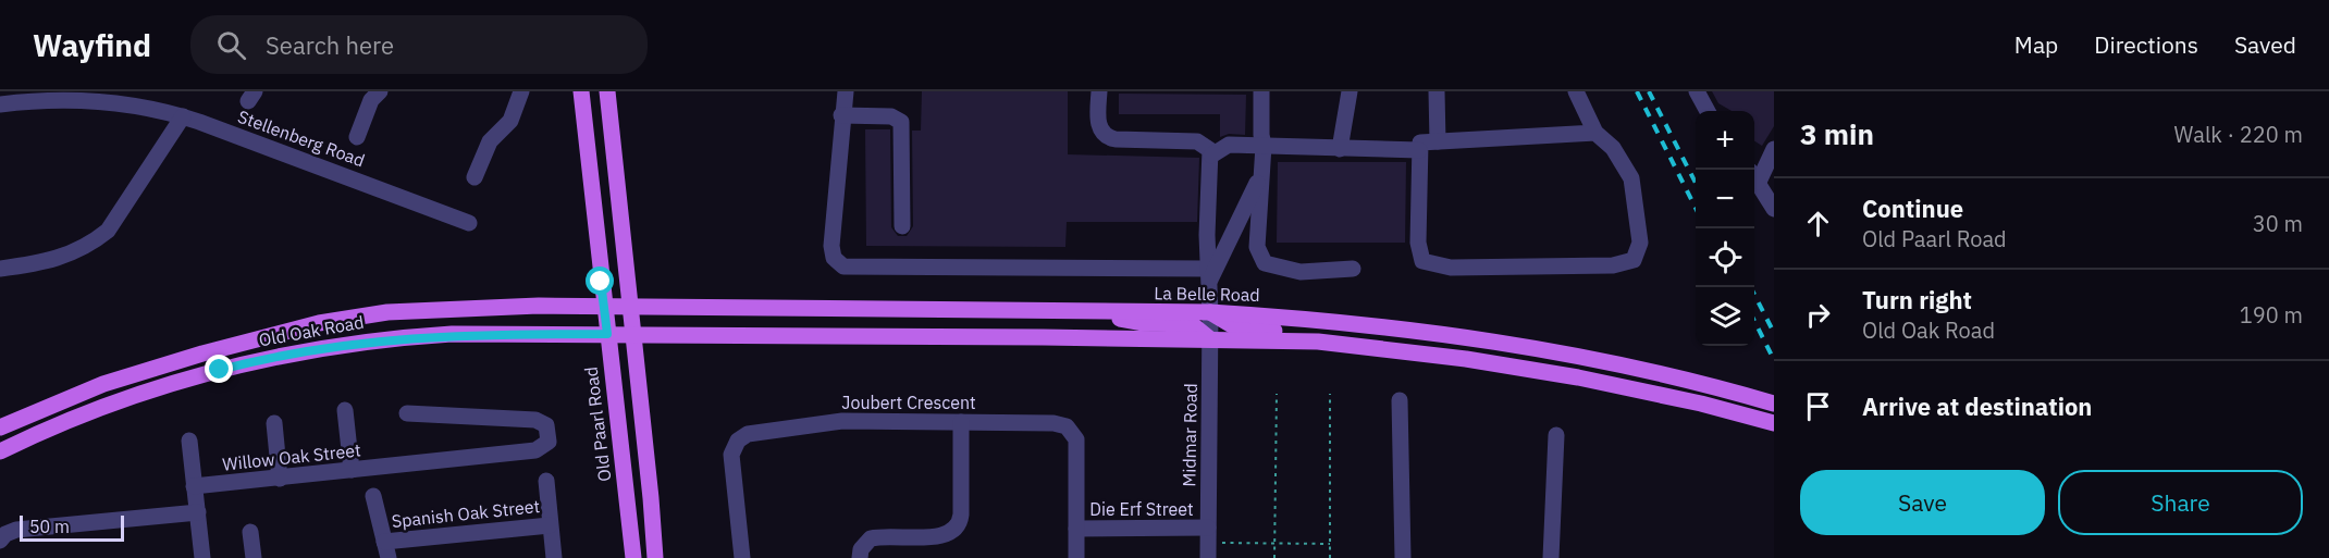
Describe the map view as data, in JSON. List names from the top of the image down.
{
  "streets": {
    "main road": ["La Belle Road", "Old Oak Road", "Old Paarl Road"],
    "street": [
      "Stellenberg Road",
      "Joubert Crescent",
      "Midmar Road",
      "Willow Oak Street",
      "Die Erf Street",
      "Spanish Oak Street"
    ]
  },
  "crossings": [
    ["La Belle Road", "Old Oak Road"],
    ["La Belle Road", "Midmar Road"],
    ["Old Oak Road", "Old Paarl Road"],
    ["Joubert Crescent", "Die Erf Street"],
    ["Midmar Road", "Die Erf Street"]
  ],
  "scale_bar": "50 m",
  "page": {
    "header": "Wayfind",
    "search": "Search here",
    "nav": ["Map", "Directions", "Saved"],
    "heading": ["3 min", "Walk · 220 m"],
    "map_buttons": ["+", "−"],
    "list": [
      ["Continue", "Old Paarl Road", "30 m"],
      ["Turn right", "Old Oak Road", "190 m"],
      "Arrive at destination"
    ],
    "buttons": ["Save", "Share"],
    "scale": "50 m"
  }
}
